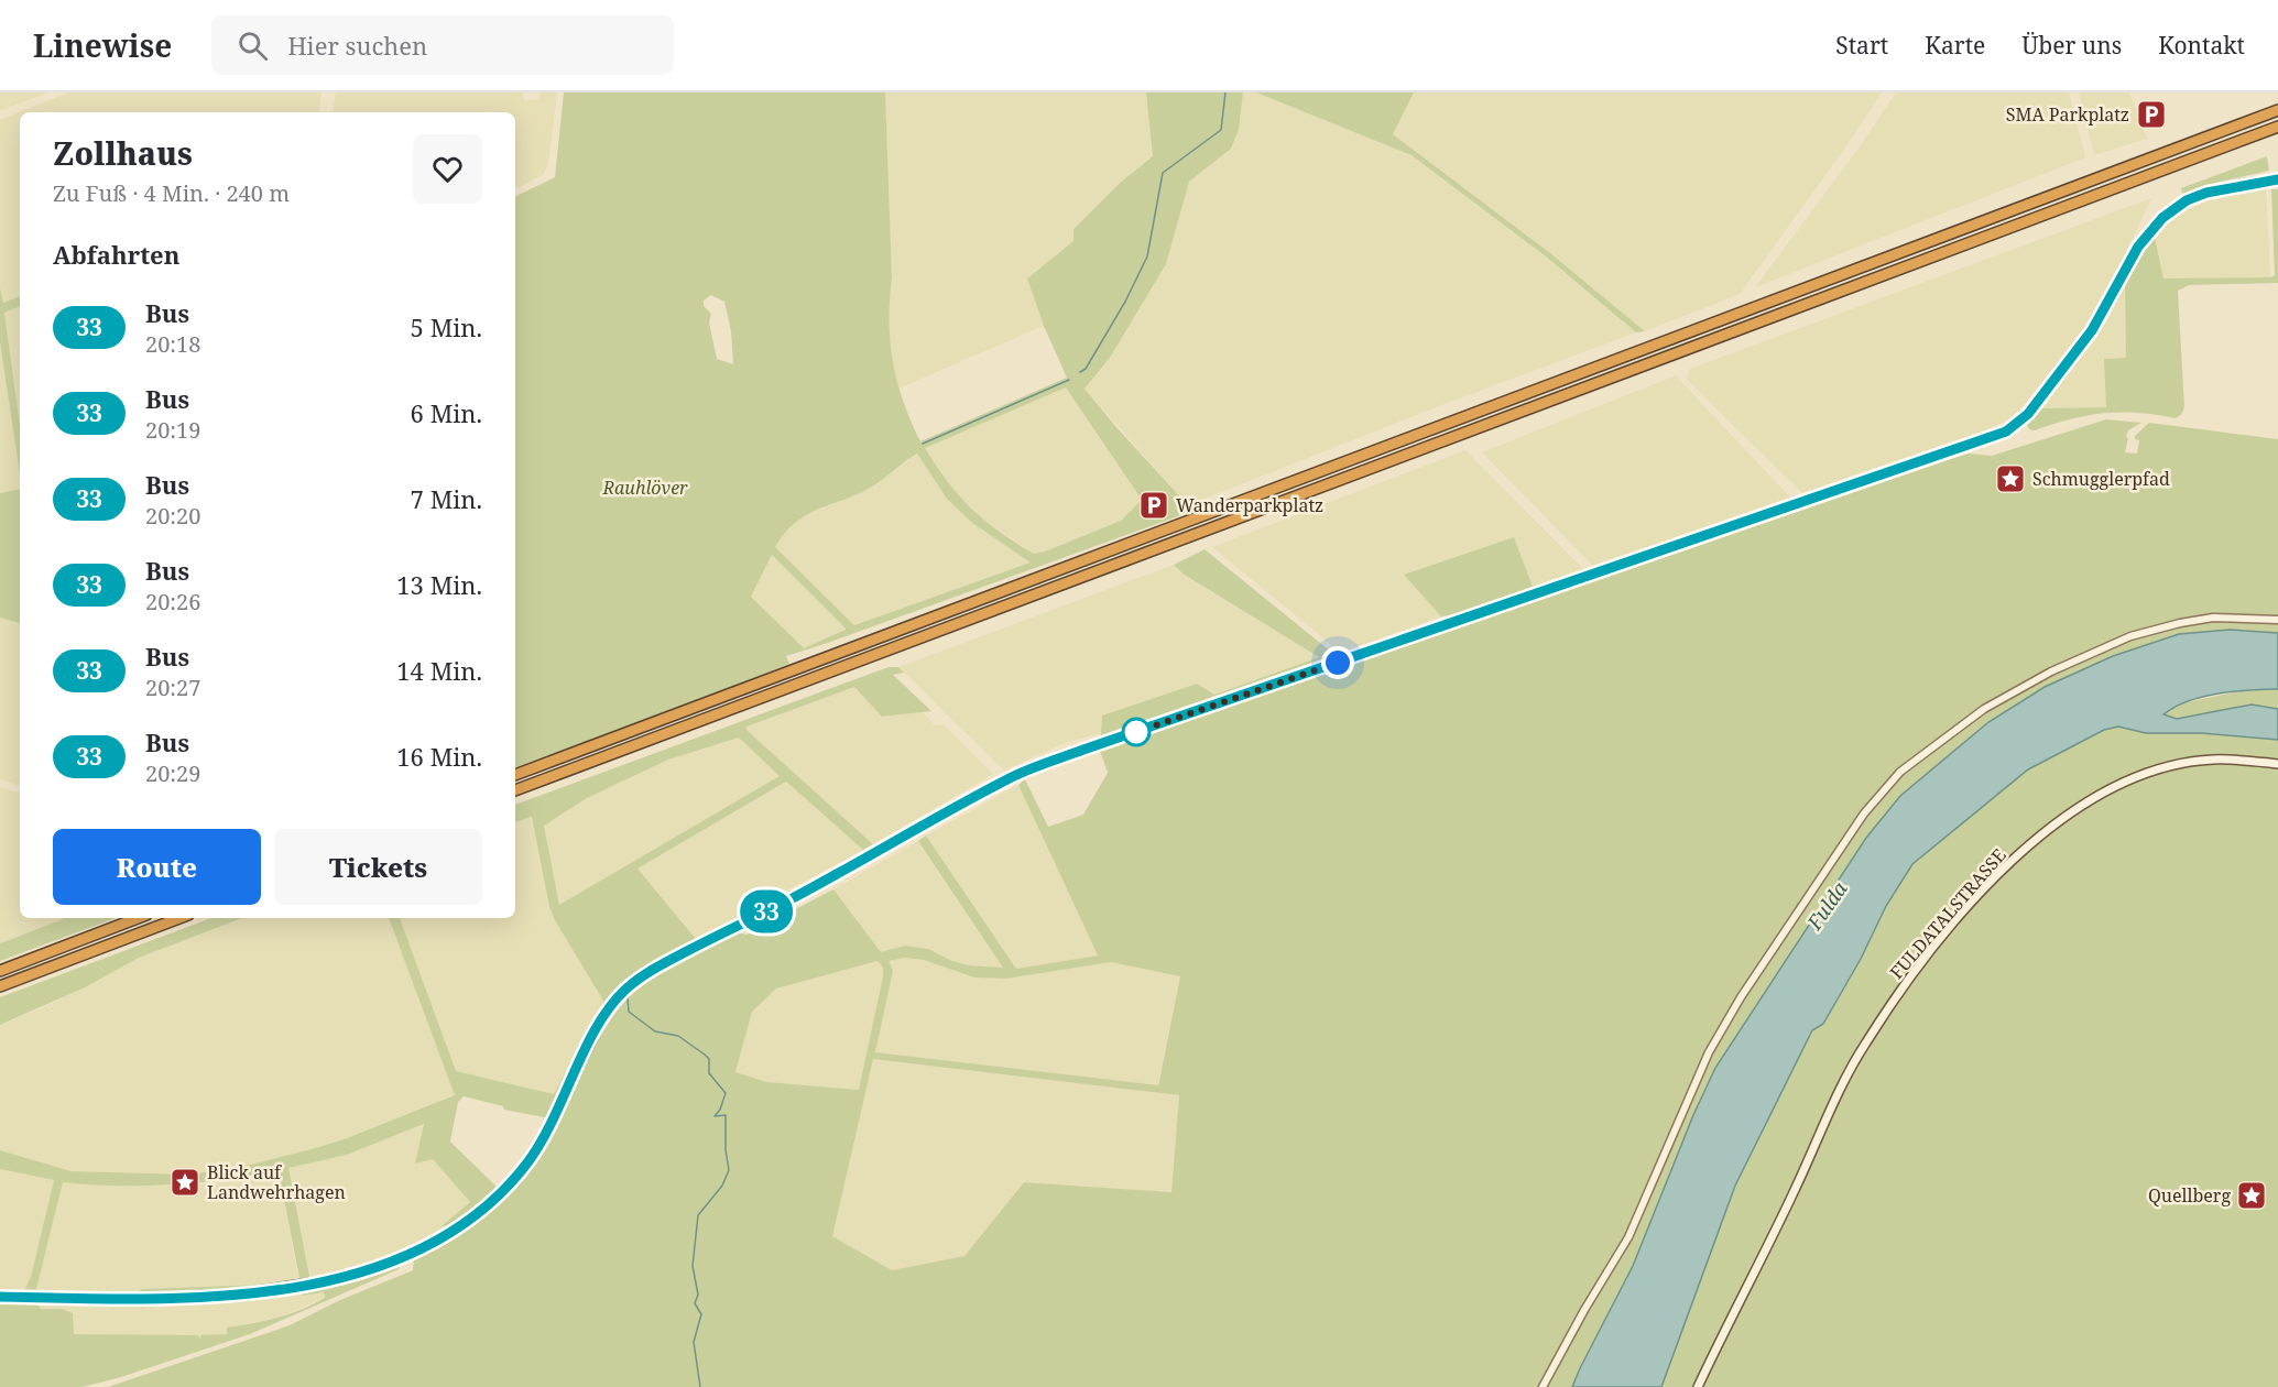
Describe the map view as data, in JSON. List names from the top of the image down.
{
  "streets": {
    "main road": ["FULDATALSTRASSE"]
  },
  "water": ["Fulda"],
  "parks": ["Rauhlöver"],
  "places": {
    "parking": ["SMA Parkplatz", "Wanderparkplatz"],
    "place": ["Schmugglerpfad", "Blick auf Landwehrhagen", "Quellberg"]
  },
  "lines": ["bus line 33"],
  "page": {
    "header": "Linewise",
    "search": "Hier suchen",
    "nav": [
      "Start",
      "Karte",
      "Über uns",
      "Kontakt"
    ],
    "on_map": "33",
    "heading": [
      ["Zollhaus", "Zu Fuß · 4 Min. · 240 m"],
      "Abfahrten"
    ],
    "list": [
      {
        "mark": "33",
        "name": "Bus",
        "note": "20:18",
        "value": "5 Min."
      },
      {
        "mark": "33",
        "name": "Bus",
        "note": "20:19",
        "value": "6 Min."
      },
      {
        "mark": "33",
        "name": "Bus",
        "note": "20:20",
        "value": "7 Min."
      },
      {
        "mark": "33",
        "name": "Bus",
        "note": "20:26",
        "value": "13 Min."
      },
      {
        "mark": "33",
        "name": "Bus",
        "note": "20:27",
        "value": "14 Min."
      },
      {
        "mark": "33",
        "name": "Bus",
        "note": "20:29",
        "value": "16 Min."
      }
    ],
    "buttons": ["Route", "Tickets"]
  }
}
